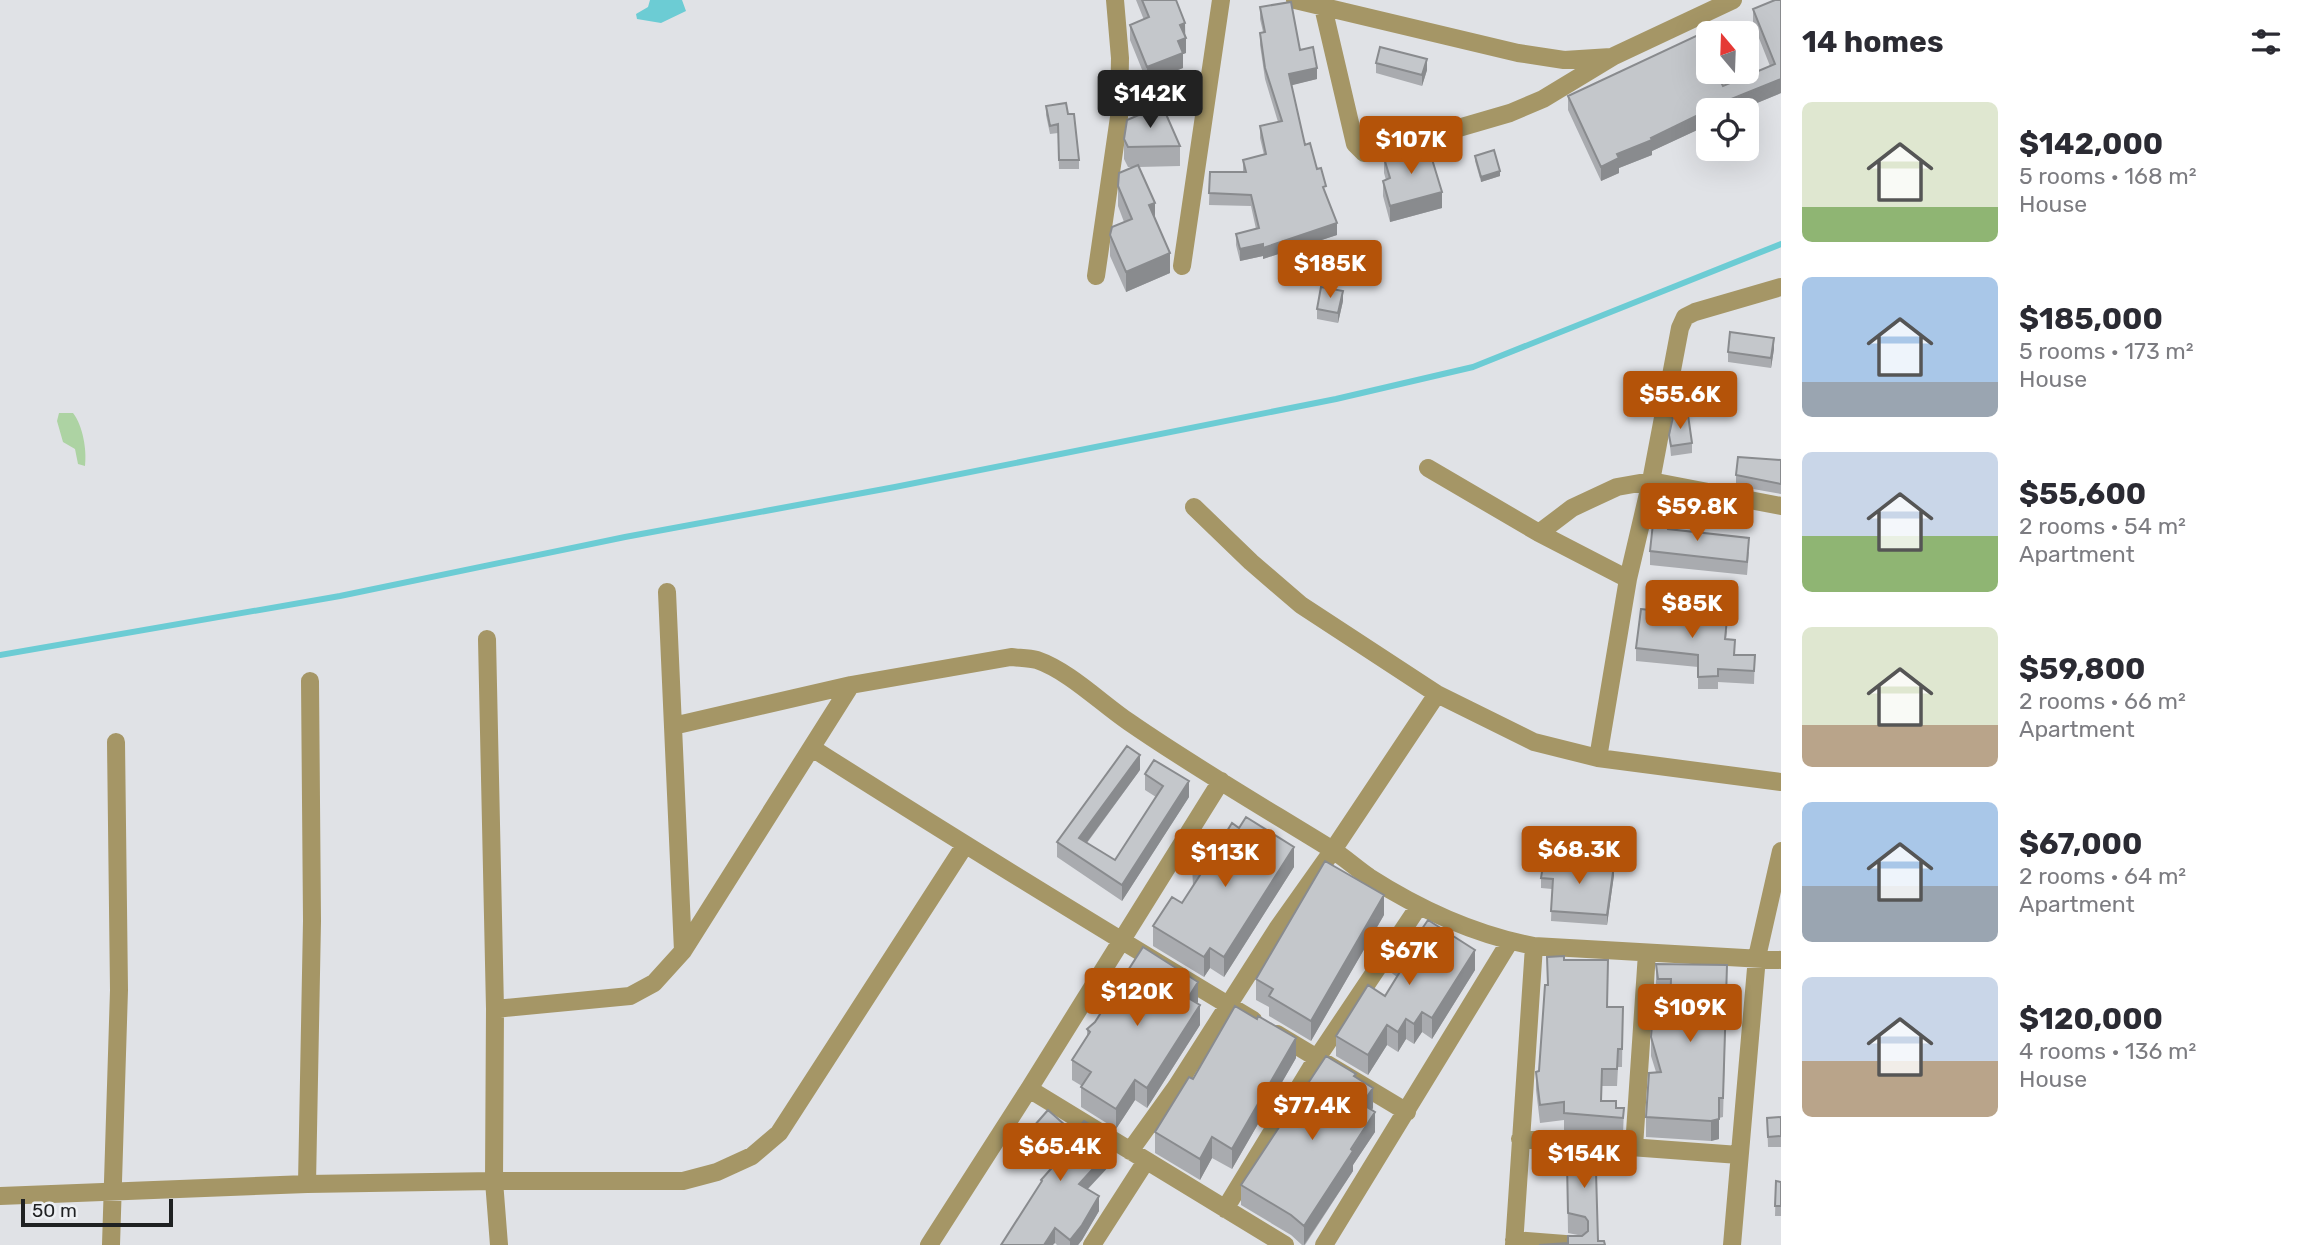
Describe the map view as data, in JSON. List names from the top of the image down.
{
  "scale_bar": "50 m",
  "north": "top",
  "page": {
    "heading": "14 homes",
    "price": [
      "$142K",
      "$107K",
      "$185K",
      "$55.6K",
      "$59.8K",
      "$85K",
      "$68.3K",
      "$113K",
      "$67K",
      "$120K",
      "$109K",
      "$77.4K",
      "$65.4K",
      "$154K"
    ],
    "list": [
      {
        "name": "$142,000",
        "note": "5 rooms · 168 m² · House"
      },
      {
        "name": "$185,000",
        "note": "5 rooms · 173 m² · House"
      },
      {
        "name": "$55,600",
        "note": "2 rooms · 54 m² · Apartment"
      },
      {
        "name": "$59,800",
        "note": "2 rooms · 66 m² · Apartment"
      },
      {
        "name": "$67,000",
        "note": "2 rooms · 64 m² · Apartment"
      },
      {
        "name": "$120,000",
        "note": "4 rooms · 136 m² · House"
      }
    ],
    "scale": "50 m"
  }
}
